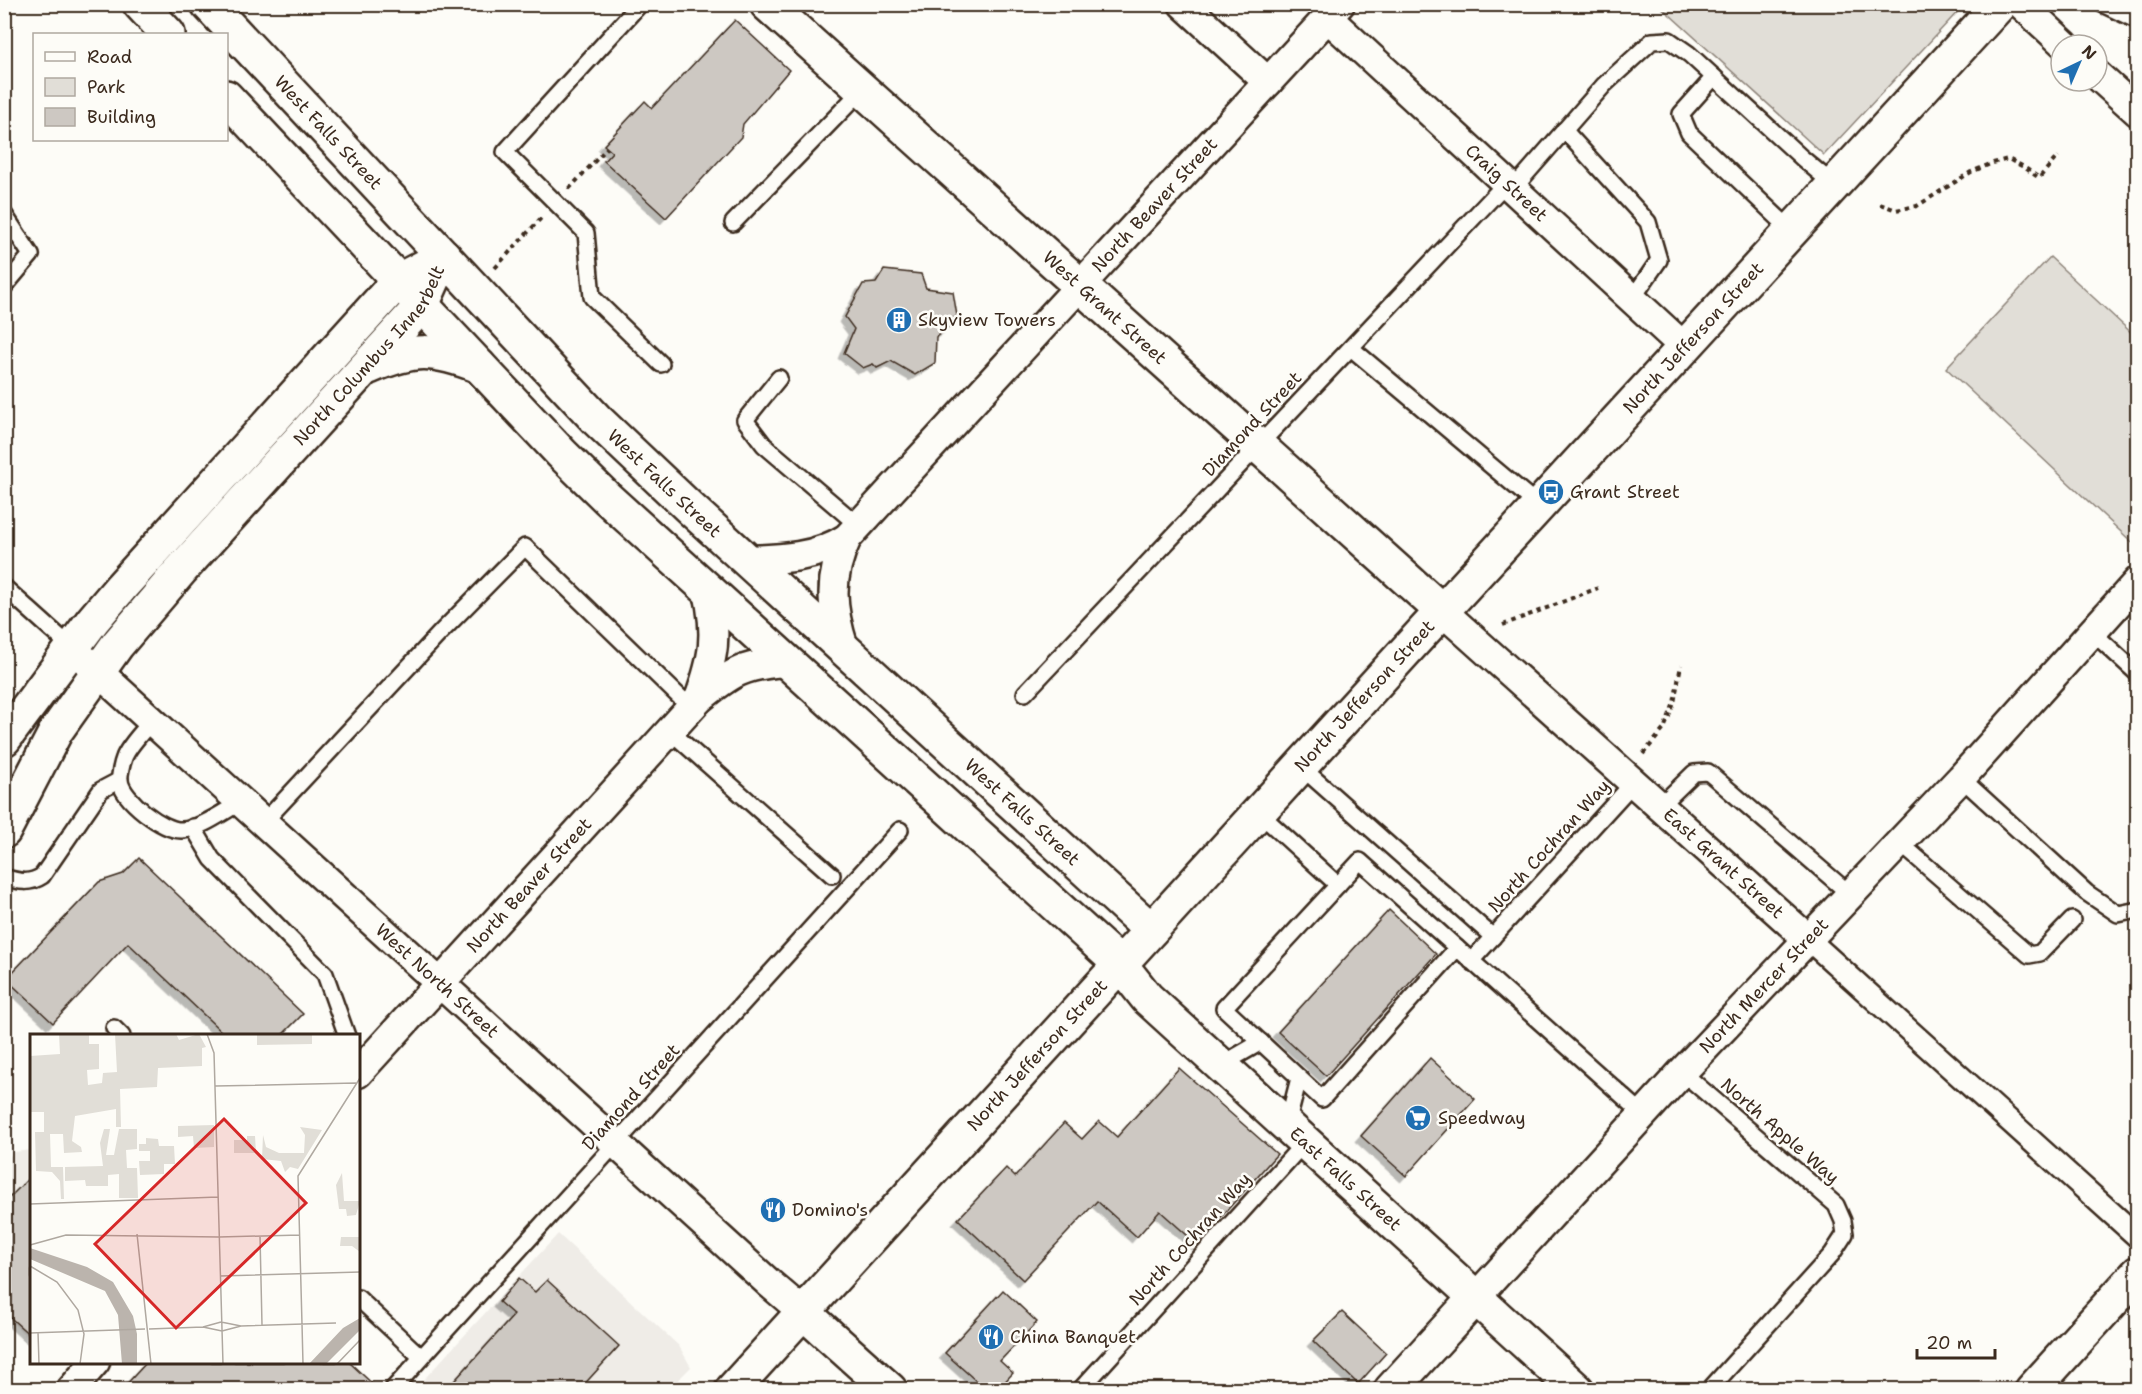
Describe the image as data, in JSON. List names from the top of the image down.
{
  "streets": {
    "main road": [
      "West Falls Street",
      "West Grant Street",
      "North Jefferson Street",
      "North Columbus Innerbelt",
      "North Mercer Street",
      "East Falls Street"
    ],
    "street": [
      "Craig Street",
      "North Beaver Street",
      "East Grant Street",
      "West North Street"
    ],
    "lane": ["Diamond Street", "North Cochran Way", "North Apple Way"]
  },
  "crossings": [
    ["West Falls Street", "North Beaver Street"],
    ["West Falls Street", "North Jefferson Street"],
    ["West Falls Street", "North Columbus Innerbelt"],
    ["Craig Street", "North Beaver Street"],
    ["Craig Street", "North Jefferson Street"],
    ["Craig Street", "Diamond Street"],
    ["North Beaver Street", "West Grant Street"],
    ["North Beaver Street", "West North Street"],
    ["West Grant Street", "North Jefferson Street"],
    ["West Grant Street", "Diamond Street"],
    ["West Grant Street", "East Grant Street"],
    ["North Jefferson Street", "Diamond Street"],
    ["North Jefferson Street", "East Grant Street"],
    ["North Jefferson Street", "West North Street"],
    ["North Jefferson Street", "East Falls Street"],
    ["North Columbus Innerbelt", "West North Street"],
    ["Diamond Street", "West North Street"],
    ["North Cochran Way", "East Grant Street"],
    ["North Cochran Way", "East Falls Street"],
    ["East Grant Street", "North Mercer Street"],
    ["North Mercer Street", "North Apple Way"],
    ["North Mercer Street", "East Falls Street"]
  ],
  "places": {
    "building": ["Skyview Towers"],
    "bus stop": ["Grant Street"],
    "supermarket": ["Speedway"],
    "restaurant": ["Domino's", "China Banquet"]
  },
  "legend": ["Road", "Park", "Building"],
  "scale_bar": "20 m",
  "north": "top right"
}
